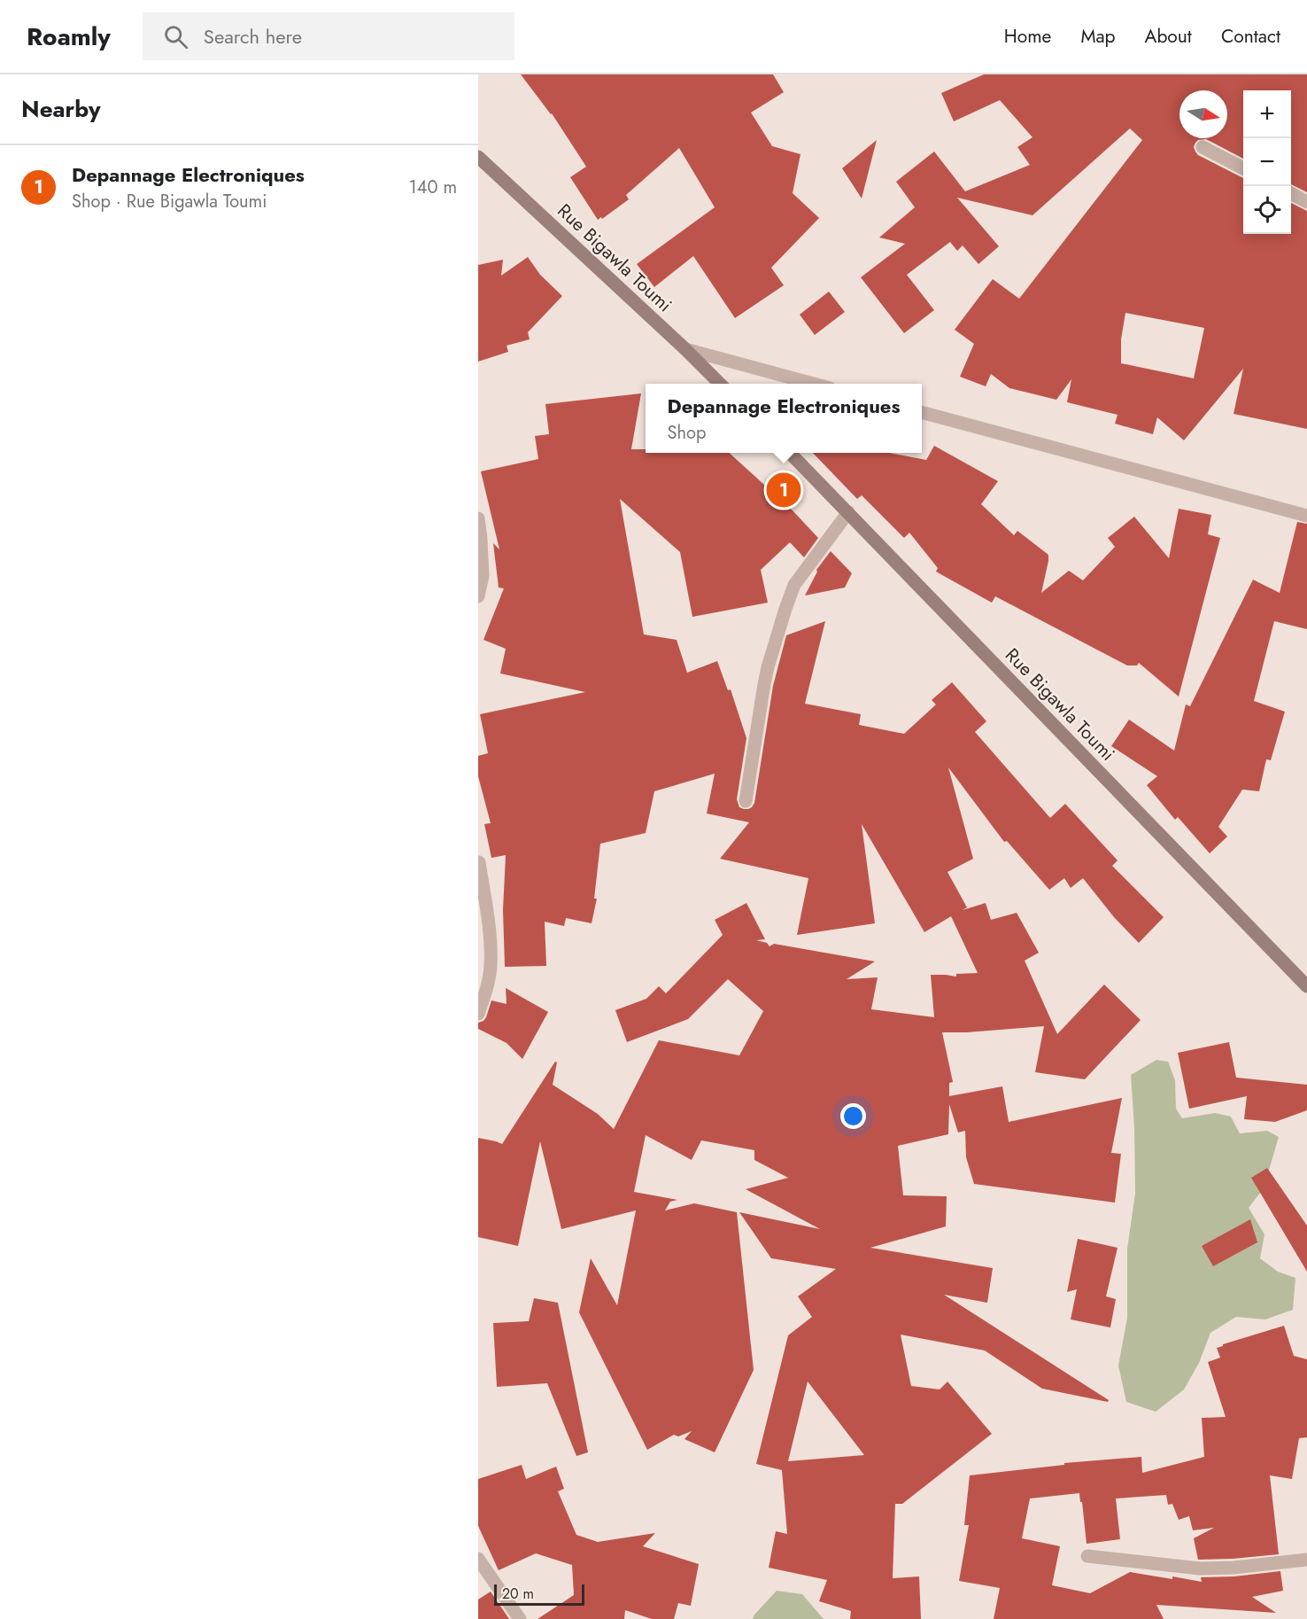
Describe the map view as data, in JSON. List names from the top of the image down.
{
  "streets": {
    "street": ["Rue Bigawla Toumi"]
  },
  "scale_bar": "20 m",
  "north": "right",
  "page": {
    "header": "Roamly",
    "search": "Search here",
    "nav": [
      "Home",
      "Map",
      "About",
      "Contact"
    ],
    "heading": "Nearby",
    "map_buttons": ["+", "−"],
    "list": [
      {
        "mark": "1",
        "name": "Depannage Electroniques",
        "note": "Shop · Rue Bigawla Toumi",
        "value": "140 m"
      }
    ],
    "popup": ["Depannage Electroniques", "Shop"],
    "pins": "1",
    "scale": "20 m"
  }
}
